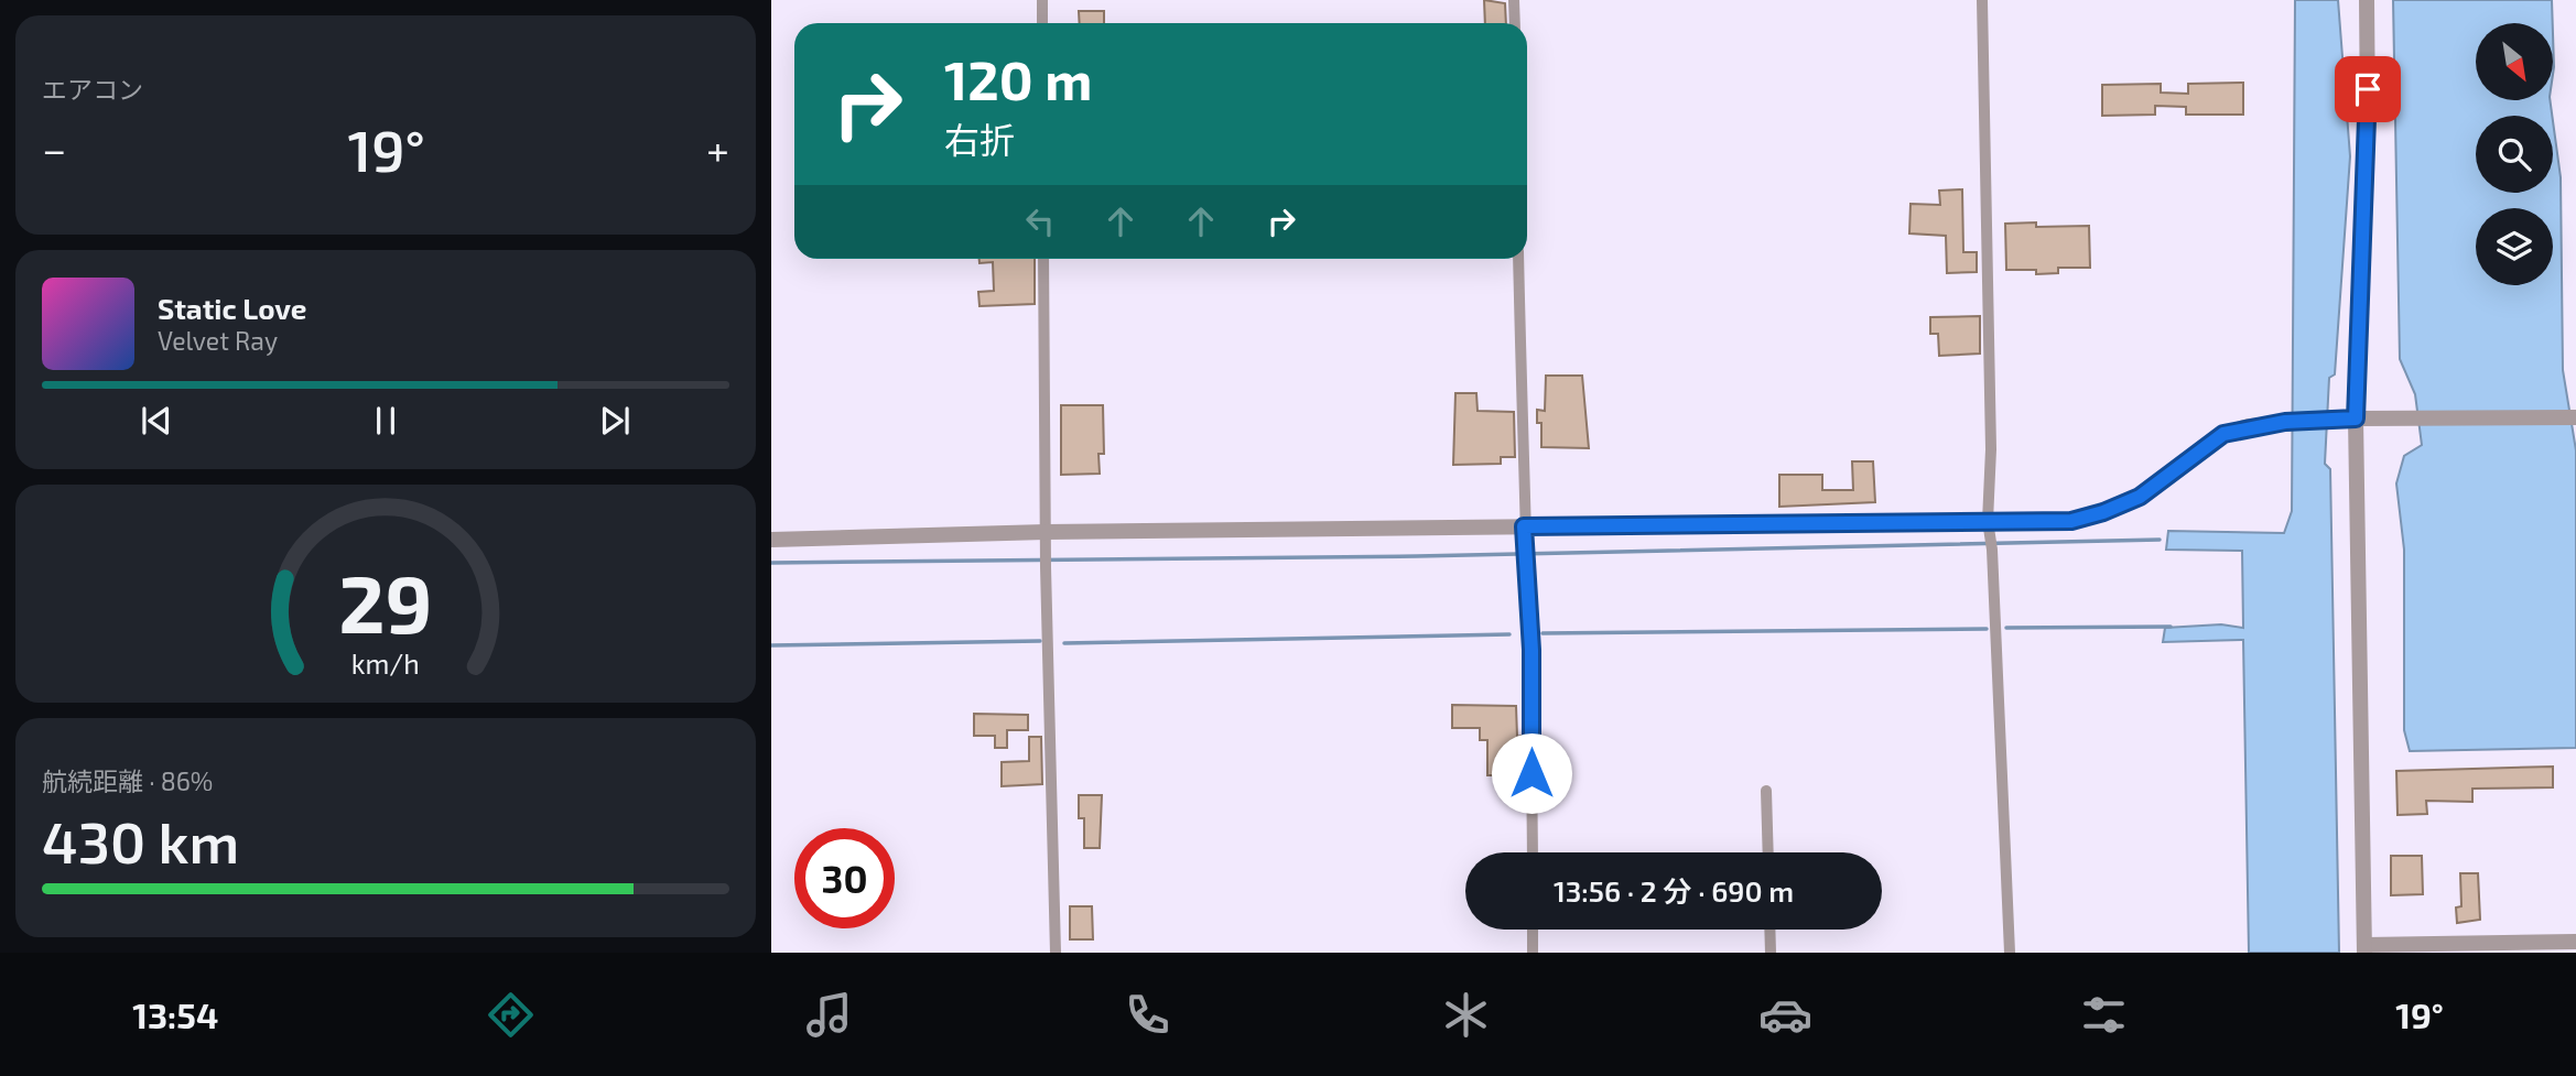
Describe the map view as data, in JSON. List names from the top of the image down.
{
  "north": "bottom right",
  "page": {
    "tile": [
      "エアコン",
      ["航続距離 · 86%", "430 km"]
    ],
    "turn": ["120 m", "右折"],
    "heat": ["−", "19°", "+"],
    "song": ["Static Love", "Velvet Ray"],
    "limit": "30",
    "trip": "13:56 · 2 分 · 690 m",
    "tabs": ["13:54", "19°"],
    "gauge": ["29", "km/h"]
  }
}
